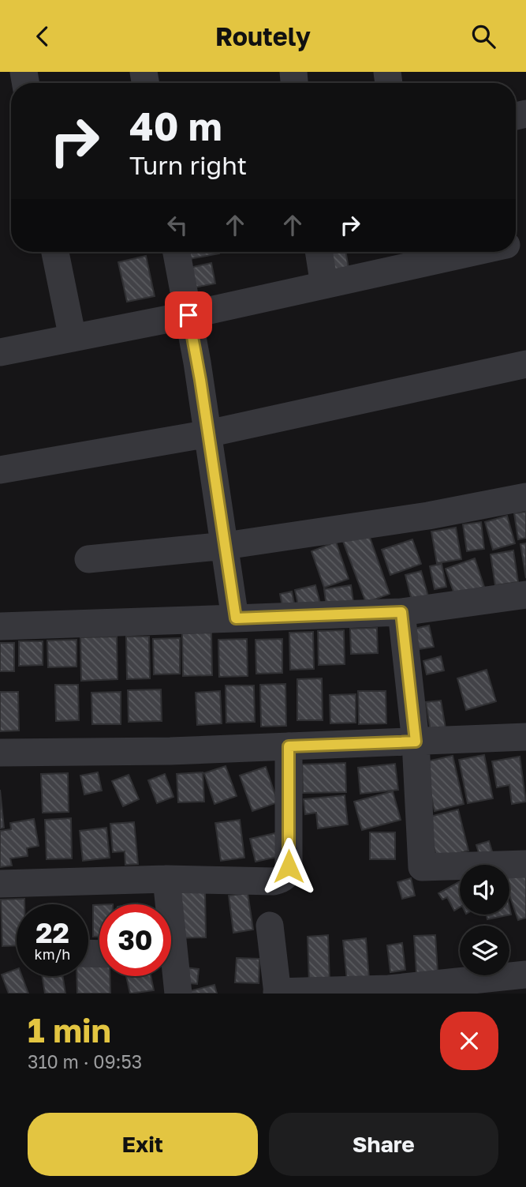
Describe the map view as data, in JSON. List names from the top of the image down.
{
  "page": {
    "header": "Routely",
    "turn": ["40 m", "Turn right"],
    "speed": "22 km/h",
    "limit": "30",
    "heading": ["1 min", "310 m · 09:53"],
    "buttons": ["Exit", "Share"]
  }
}
